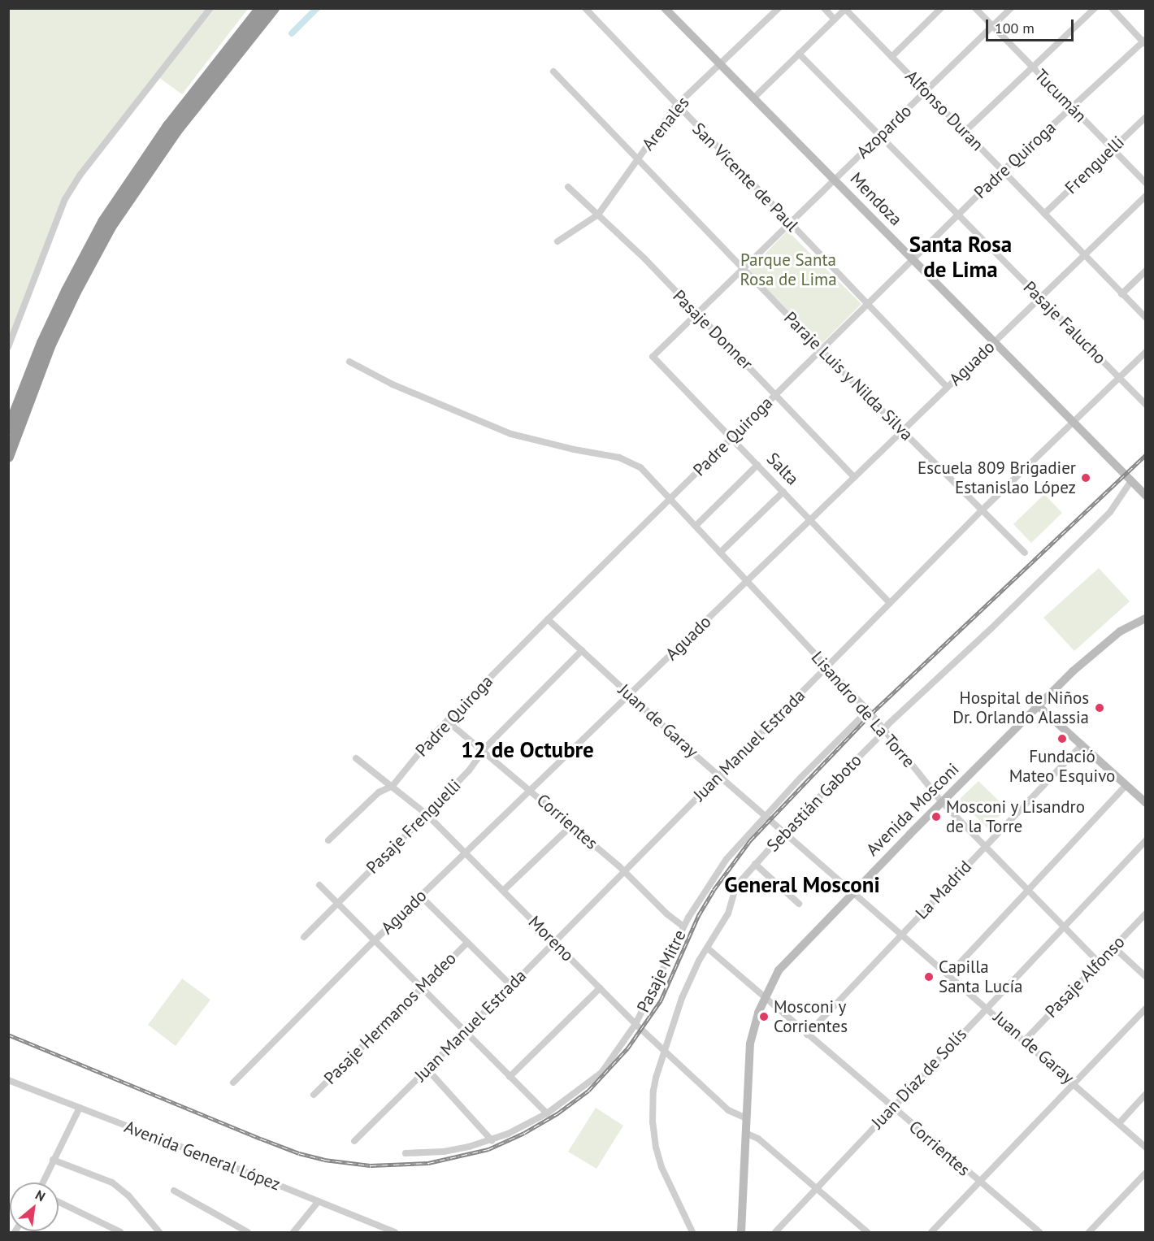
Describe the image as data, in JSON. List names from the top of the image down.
{
  "streets": {
    "street": [
      "Tucumán",
      "Alfonso Duran",
      "Arenales",
      "Azopardo",
      "Padre Quiroga",
      "Frenguelli",
      "San Vicente de Paul",
      "Mendoza",
      "Pasaje Falucho",
      "Pasaje Donner",
      "Aguado",
      "Paraje Luis y Nilda Silva",
      "Salta",
      "Lisandro de La Torre",
      "Juan de Garay",
      "Juan Manuel Estrada",
      "Sebastián Gaboto",
      "Avenida Mosconi",
      "Corrientes",
      "Pasaje Frenguelli",
      "La Madrid",
      "Moreno",
      "Pasaje Mitre",
      "Pasaje Alfonso",
      "Pasaje Hermanos Madeo",
      "Juan Díaz de Solís",
      "Avenida General López"
    ]
  },
  "crossings": [
    ["Tucumán", "Azopardo"],
    ["Tucumán", "Padre Quiroga"],
    ["Tucumán", "Frenguelli"],
    ["Alfonso Duran", "Azopardo"],
    ["Alfonso Duran", "Padre Quiroga"],
    ["Alfonso Duran", "Frenguelli"],
    ["Alfonso Duran", "Aguado"],
    ["Arenales", "San Vicente de Paul"],
    ["Arenales", "Mendoza"],
    ["Arenales", "Pasaje Donner"],
    ["Arenales", "Paraje Luis y Nilda Silva"],
    ["Azopardo", "San Vicente de Paul"],
    ["Azopardo", "Mendoza"],
    ["Azopardo", "Pasaje Falucho"],
    ["Azopardo", "Pasaje Donner"],
    ["Azopardo", "Paraje Luis y Nilda Silva"],
    ["Azopardo", "Salta"],
    ["Padre Quiroga", "San Vicente de Paul"],
    ["Padre Quiroga", "Mendoza"],
    ["Padre Quiroga", "Pasaje Falucho"],
    ["Padre Quiroga", "Pasaje Donner"],
    ["Padre Quiroga", "Paraje Luis y Nilda Silva"],
    ["Padre Quiroga", "Salta"],
    ["Padre Quiroga", "Lisandro de La Torre"],
    ["Padre Quiroga", "Juan de Garay"],
    ["Padre Quiroga", "Corrientes"],
    ["Padre Quiroga", "Moreno"],
    ["San Vicente de Paul", "Aguado"],
    ["Mendoza", "Aguado"],
    ["Mendoza", "Juan Manuel Estrada"],
    ["Mendoza", "Sebastián Gaboto"],
    ["Pasaje Falucho", "Aguado"],
    ["Pasaje Falucho", "Juan Manuel Estrada"],
    ["Pasaje Donner", "Aguado"],
    ["Aguado", "Paraje Luis y Nilda Silva"],
    ["Aguado", "Salta"],
    ["Aguado", "Lisandro de La Torre"],
    ["Aguado", "Juan de Garay"],
    ["Aguado", "Corrientes"],
    ["Aguado", "Moreno"],
    ["Paraje Luis y Nilda Silva", "Juan Manuel Estrada"],
    ["Salta", "Juan Manuel Estrada"],
    ["Lisandro de La Torre", "Juan Manuel Estrada"],
    ["Lisandro de La Torre", "Sebastián Gaboto"],
    ["Lisandro de La Torre", "Avenida Mosconi"],
    ["Lisandro de La Torre", "La Madrid"],
    ["Lisandro de La Torre", "Pasaje Mitre"],
    ["Lisandro de La Torre", "Pasaje Alfonso"],
    ["Lisandro de La Torre", "Juan Díaz de Solís"],
    ["Juan de Garay", "Juan Manuel Estrada"],
    ["Juan de Garay", "Sebastián Gaboto"],
    ["Juan de Garay", "Avenida Mosconi"],
    ["Juan de Garay", "Pasaje Frenguelli"],
    ["Juan de Garay", "La Madrid"],
    ["Juan de Garay", "Pasaje Mitre"],
    ["Juan de Garay", "Pasaje Alfonso"],
    ["Juan de Garay", "Juan Díaz de Solís"],
    ["Juan Manuel Estrada", "Corrientes"],
    ["Juan Manuel Estrada", "Moreno"],
    ["Sebastián Gaboto", "Corrientes"],
    ["Sebastián Gaboto", "Moreno"],
    ["Avenida Mosconi", "Corrientes"],
    ["Avenida Mosconi", "Moreno"],
    ["Corrientes", "Pasaje Frenguelli"],
    ["Corrientes", "La Madrid"],
    ["Corrientes", "Pasaje Mitre"],
    ["Corrientes", "Juan Díaz de Solís"],
    ["Pasaje Frenguelli", "Moreno"],
    ["Moreno", "Pasaje Mitre"]
  ],
  "districts": ["Santa Rosa de Lima", "12 de Octubre", "General Mosconi"],
  "parks": ["Parque Santa Rosa de Lima"],
  "places": [
    "Escuela 809 Brigadier Estanislao López",
    "Hospital de Niños Dr. Orlando Alassia",
    "Fundació Mateo Esquivo",
    "Mosconi y Lisandro de la Torre",
    "Capilla Santa Lucía",
    "Mosconi y Corrientes"
  ],
  "scale_bar": "100 m",
  "north": "top right"
}
